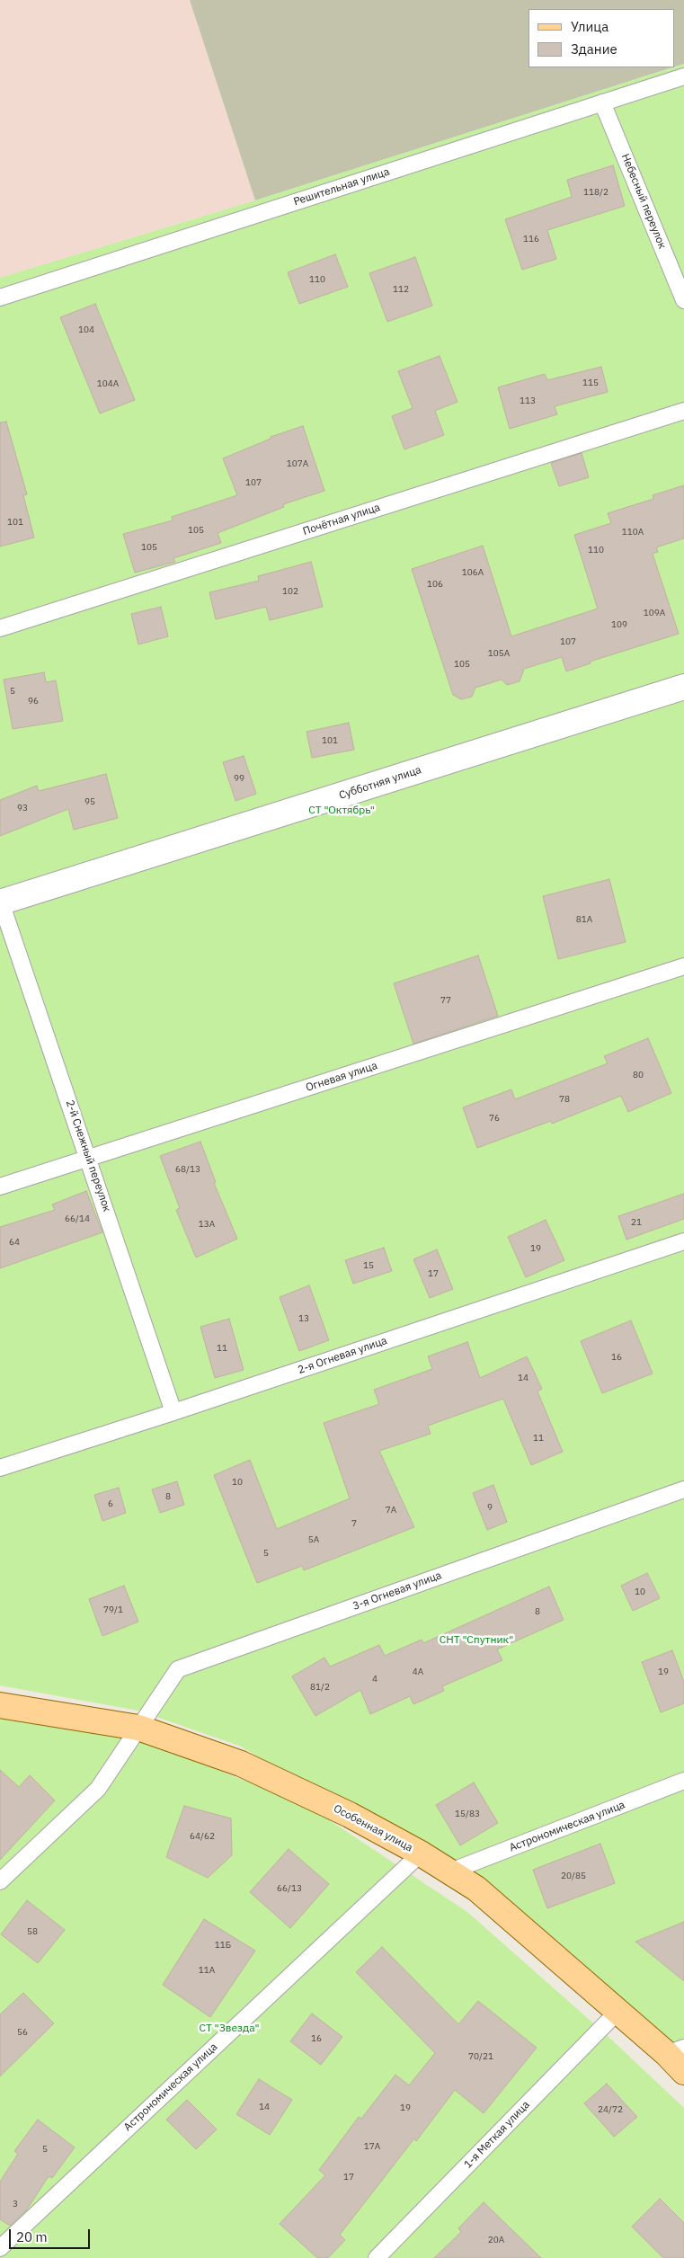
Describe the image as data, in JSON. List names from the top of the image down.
{
  "streets": {
    "main road": ["Особенная улица"],
    "street": ["Субботняя улица"],
    "lane": [
      "Решительная улица",
      "Небесный переулок",
      "Почётная улица",
      "Огневая улица",
      "2-й Снежный переулок",
      "2-я Огневая улица",
      "3-я Огневая улица",
      "Астрономическая улица",
      "1-я Меткая улица"
    ]
  },
  "crossings": [
    ["Решительная улица", "Небесный переулок"],
    ["Субботняя улица", "2-й Снежный переулок"],
    ["Огневая улица", "2-й Снежный переулок"],
    ["2-й Снежный переулок", "2-я Огневая улица"],
    ["3-я Огневая улица", "Особенная улица"],
    ["Астрономическая улица", "Особенная улица"],
    ["Особенная улица", "1-я Меткая улица"]
  ],
  "parks": ["СТ \"Октябрь\"", "СНТ \"Спутник\"", "СТ \"Звезда\""],
  "house_numbers": [
    "118/2",
    "116",
    "110",
    "112",
    "104",
    "115",
    "104А",
    "113",
    "107А",
    "107",
    "101",
    "105",
    "110А",
    "105",
    "110",
    "106А",
    "106",
    "102",
    "109А",
    "109",
    "107",
    "105А",
    "105",
    "5",
    "96",
    "101",
    "99",
    "95",
    "93",
    "81А",
    "77",
    "80",
    "78",
    "76",
    "68/13",
    "66/14",
    "21",
    "13А",
    "64",
    "19",
    "15",
    "17",
    "13",
    "11",
    "16",
    "14",
    "11",
    "10",
    "8",
    "6",
    "9",
    "7А",
    "7",
    "5А",
    "5",
    "10",
    "79/1",
    "8",
    "4А",
    "19",
    "4",
    "81/2",
    "15/83",
    "64/62",
    "20/85",
    "66/13",
    "58",
    "11Б",
    "11А",
    "56",
    "16",
    "70/21",
    "14",
    "19",
    "24/72",
    "17А",
    "5",
    "17",
    "3",
    "20А"
  ],
  "legend": ["Улица", "Здание"],
  "scale_bar": "20 m"
}
